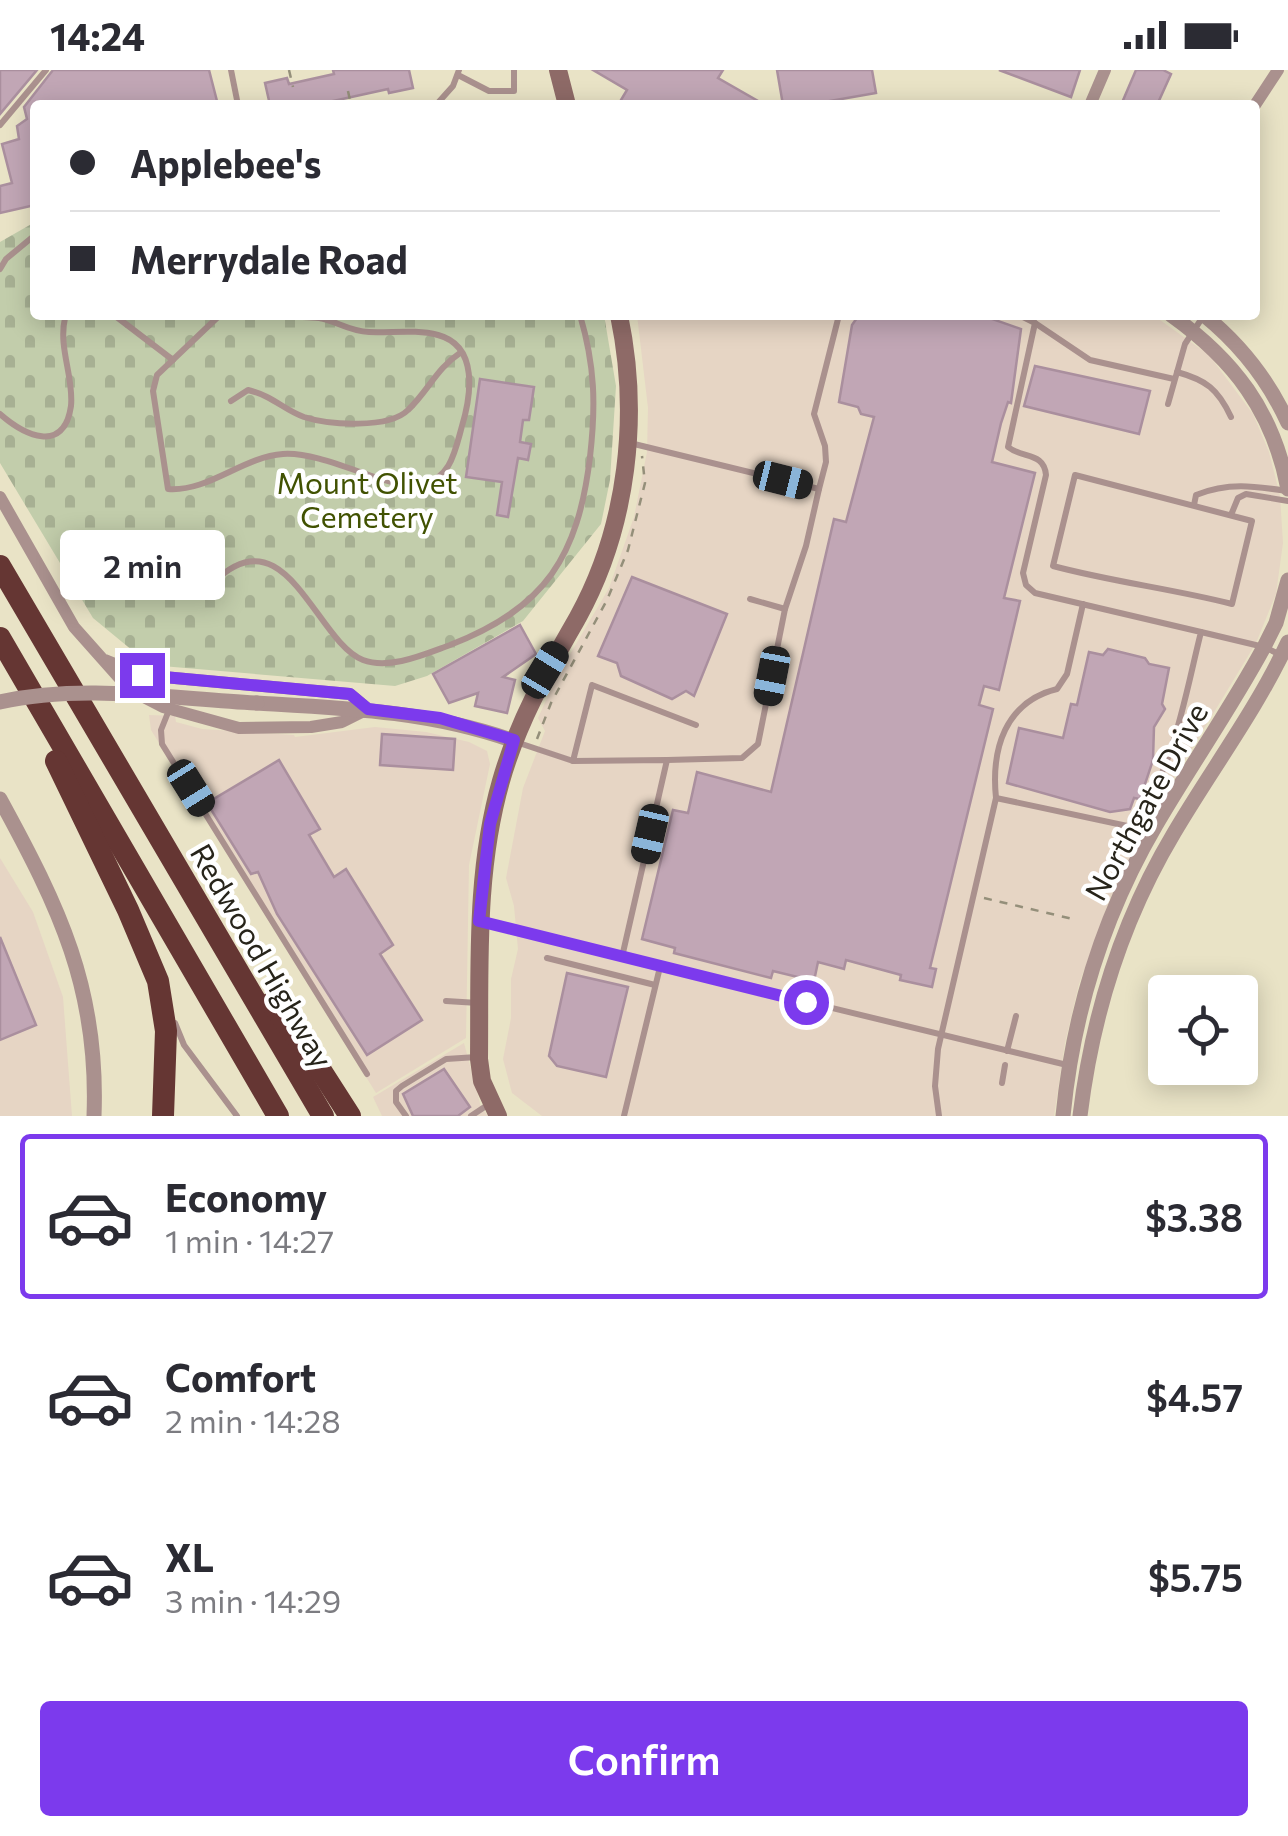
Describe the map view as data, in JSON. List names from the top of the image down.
{
  "streets": {
    "highway": ["Redwood Highway"],
    "street": ["Northgate Drive"]
  },
  "parks": ["Mount Olivet Cemetery"],
  "page": {
    "status": "14:24",
    "banner": ["Applebee's", "Merrydale Road"],
    "bubble": "2 min",
    "list": [
      {
        "name": "Economy",
        "note": "1 min · 14:27",
        "value": "$3.38"
      },
      {
        "name": "Comfort",
        "note": "2 min · 14:28",
        "value": "$4.57"
      },
      {
        "name": "XL",
        "note": "3 min · 14:29",
        "value": "$5.75"
      }
    ],
    "buttons": "Confirm"
  }
}
